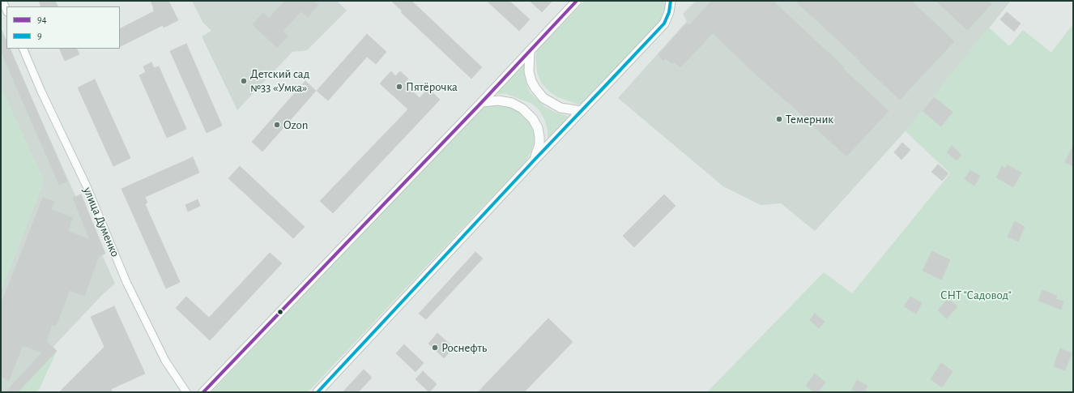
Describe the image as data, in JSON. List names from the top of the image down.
{
  "streets": {
    "street": ["улица Думенко"]
  },
  "parks": ["СНТ \"Садовод\""],
  "places": [
    "Детский сад №33 «Умка»",
    "Пятёрочка",
    "Темерник",
    "Ozon",
    "Роснефть"
  ],
  "lines": ["transit line 94", "transit line 9"],
  "legend": ["94", "9"]
}
